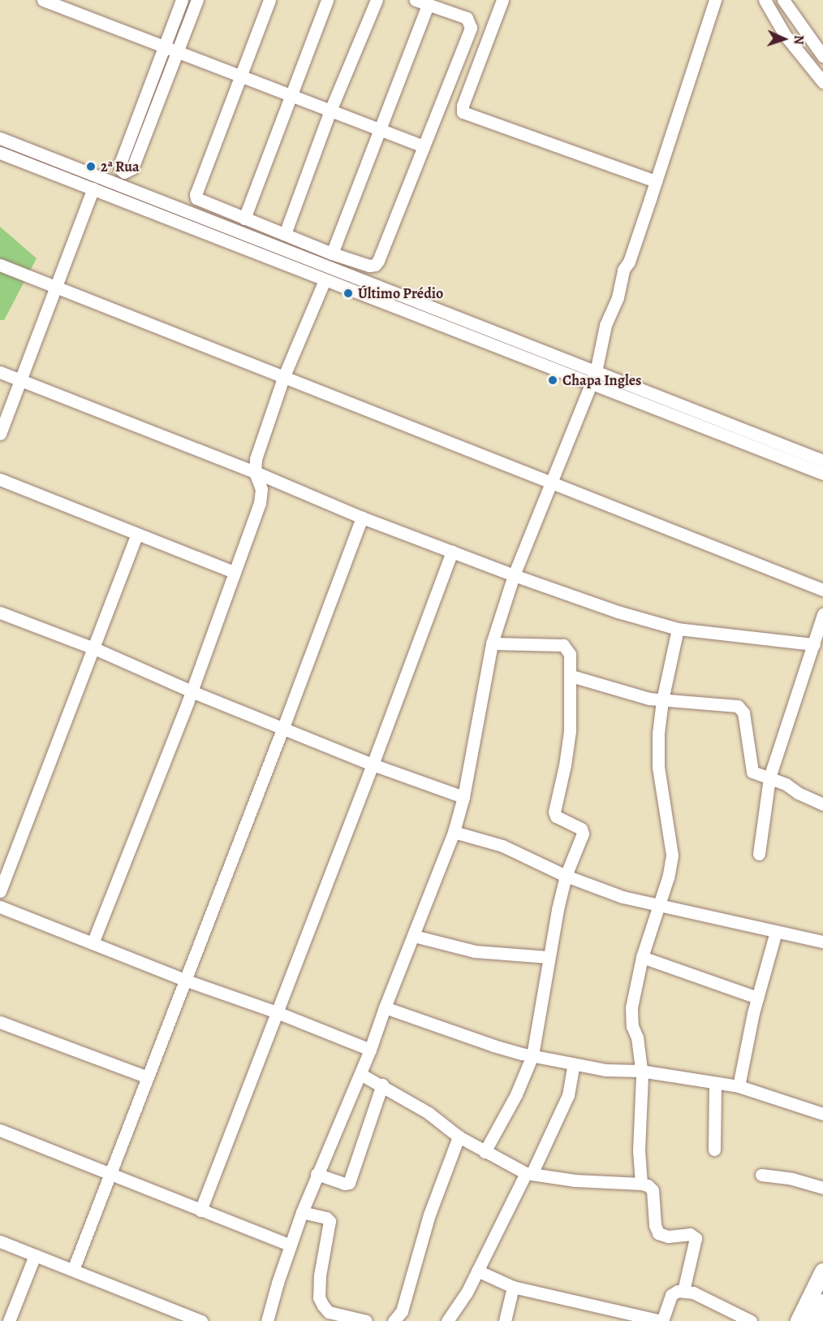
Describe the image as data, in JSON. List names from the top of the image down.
{
  "places": ["2ª Rua", "Último Prédio", "Chapa Ingles"],
  "north": "right"
}
